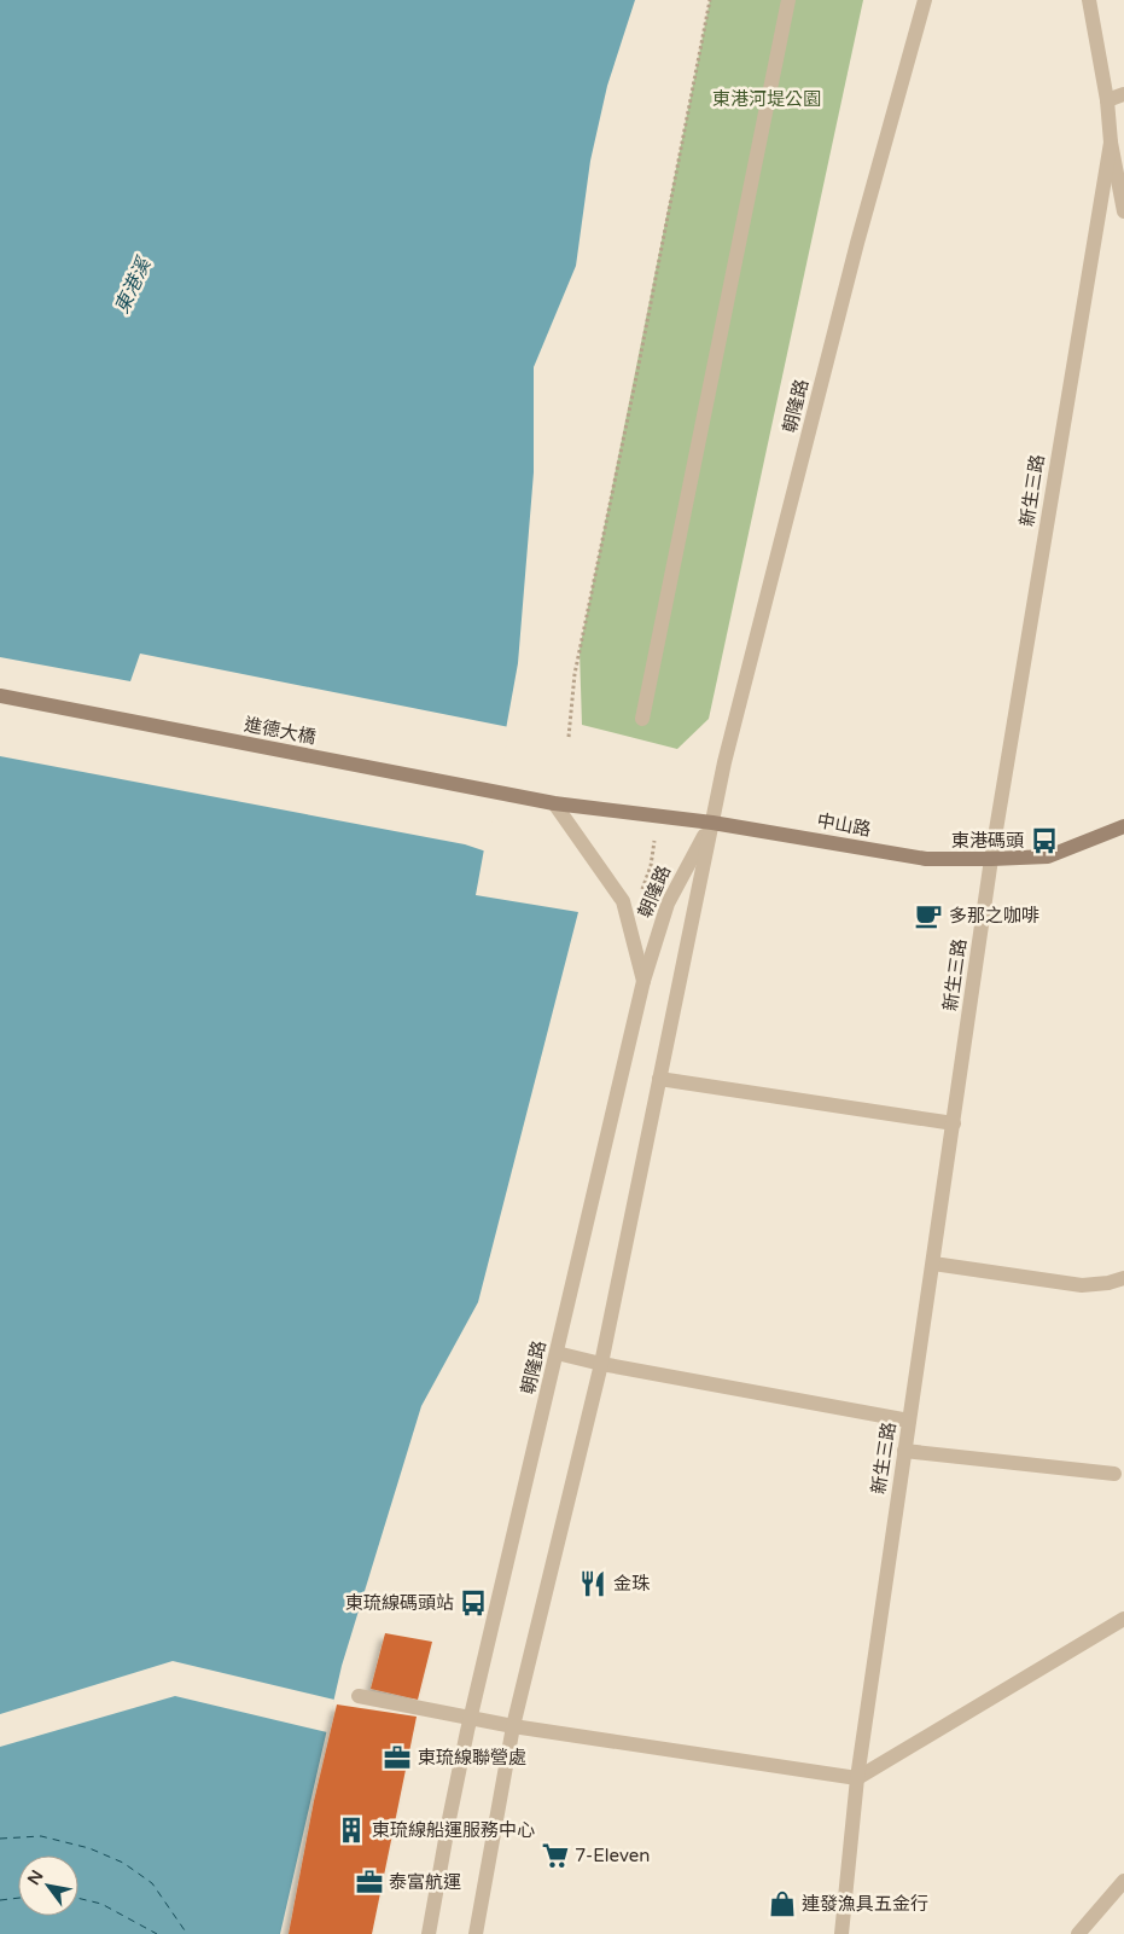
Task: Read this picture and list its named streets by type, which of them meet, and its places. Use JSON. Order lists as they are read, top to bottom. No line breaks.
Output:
{"streets":{"street":["朝隆路","新生三路","進德大橋","中山路"]},"crossings":[["朝隆路","中山路"],["新生三路","中山路"],["進德大橋","中山路"]],"water":["東港溪"],"parks":["東港河堤公園"],"places":{"bus stop":["東港碼頭","東琉線碼頭站"],"cafe":["多那之咖啡"],"restaurant":["金珠"],"office":["東琉線聯營處","泰富航運"],"building":["東琉線船運服務中心"],"supermarket":["7-Eleven"],"shop":["連發漁具五金行"]},"north":"top left"}
